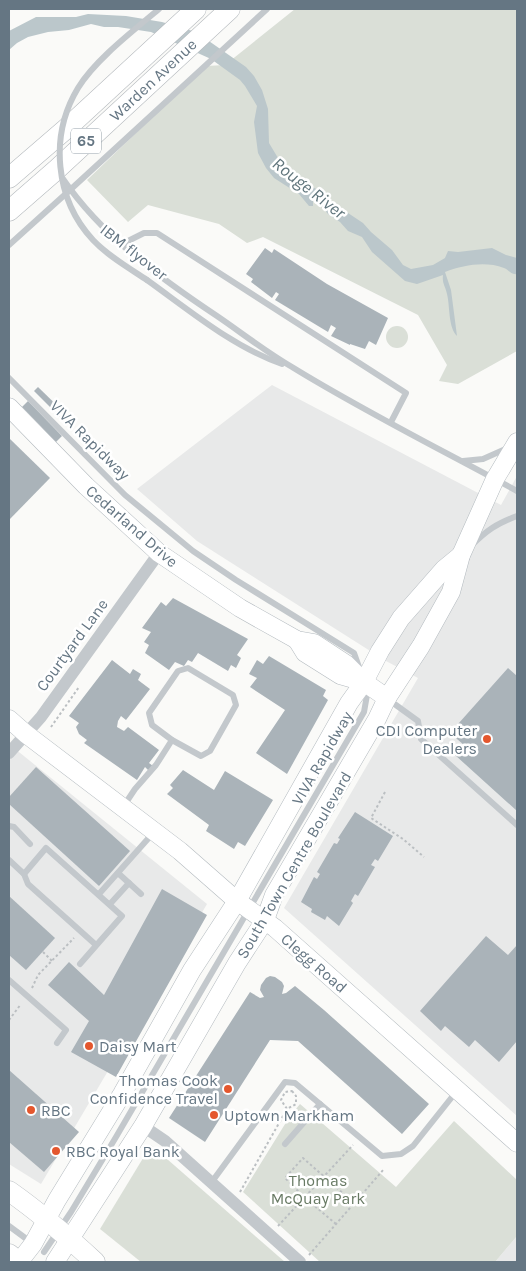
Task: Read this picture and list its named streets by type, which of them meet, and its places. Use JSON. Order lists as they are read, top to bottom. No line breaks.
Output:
{"streets":{"main road":["Warden Avenue","65","Cedarland Drive","South Town Centre Boulevard","Clegg Road"],"street":["Courtyard Lane"],"lane":["IBM flyover","VIVA Rapidway"]},"crossings":[["VIVA Rapidway","Cedarland Drive"],["VIVA Rapidway","South Town Centre Boulevard"],["Cedarland Drive","Courtyard Lane"],["Cedarland Drive","South Town Centre Boulevard"],["Courtyard Lane","Clegg Road"],["South Town Centre Boulevard","Clegg Road"]],"water":["Rouge River"],"parks":["Thomas McQuay Park"],"places":["CDI Computer Dealers","Daisy Mart","Thomas Cook Confidence Travel","RBC","Uptown Markham","RBC Royal Bank"]}
